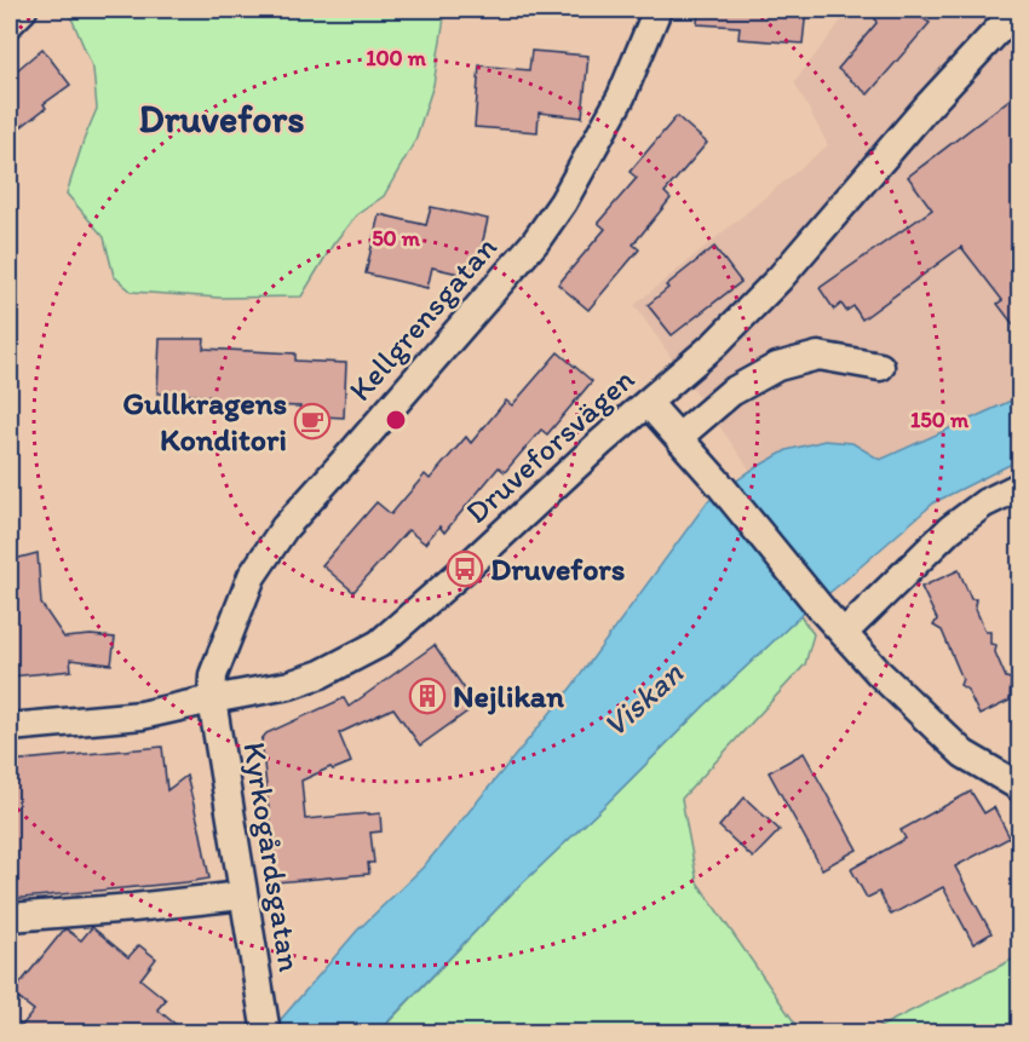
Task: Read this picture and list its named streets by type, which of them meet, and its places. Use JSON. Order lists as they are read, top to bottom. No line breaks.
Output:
{"streets":{"street":["Kellgrensgatan","Druveforsvägen","Kyrkogårdsgatan"]},"crossings":[["Kellgrensgatan","Druveforsvägen"],["Kellgrensgatan","Kyrkogårdsgatan"],["Druveforsvägen","Kyrkogårdsgatan"]],"districts":["Druvefors"],"water":["Viskan"],"places":{"cafe":["Gullkragens Konditori"],"bus stop":["Druvefors"],"building":["Nejlikan"]},"rings":["100 m","50 m","150 m"]}
